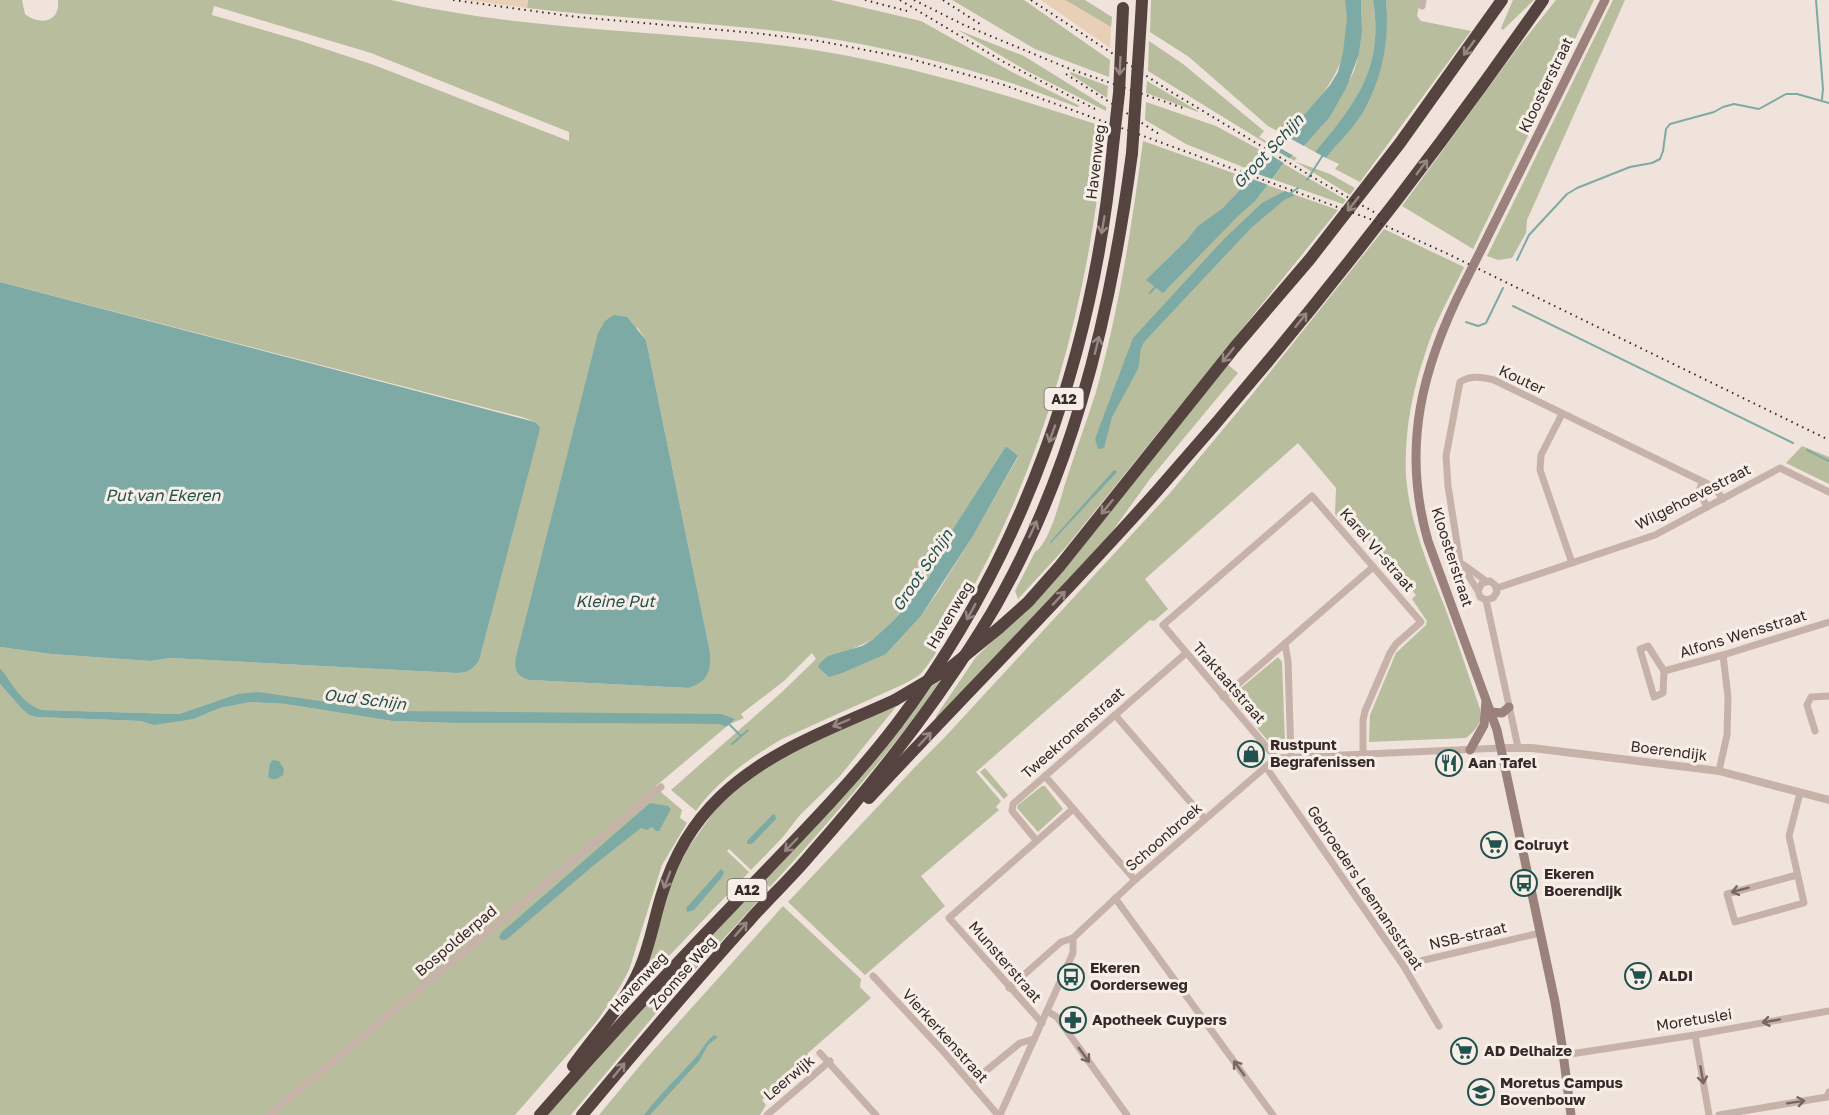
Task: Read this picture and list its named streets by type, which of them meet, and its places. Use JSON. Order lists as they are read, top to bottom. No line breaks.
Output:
{"streets":{"highway":["Havenweg","A12","Zoomse Weg"],"main road":["Kloosterstraat"],"street":["Kouter","Wilgehoevestraat","Karel VI-straat","Alfons Wensstraat","Traktaatstraat","Tweekronenstraat","Boerendijk","Schoonbroek","Gebroeders Leemansstraat","NSB-straat","Bospolderpad","Munsterstraat","Moretuslei","Vierkerkenstraat","Leerwijk"]},"crossings":[["Kloosterstraat","Boerendijk"],["Kloosterstraat","NSB-straat"],["Kloosterstraat","Moretuslei"],["Kouter","Wilgehoevestraat"],["A12","Zoomse Weg"],["Karel VI-straat","Traktaatstraat"],["Traktaatstraat","Tweekronenstraat"],["Traktaatstraat","Schoonbroek"],["Tweekronenstraat","Munsterstraat"],["Schoonbroek","Gebroeders Leemansstraat"],["Schoonbroek","Munsterstraat"],["Gebroeders Leemansstraat","NSB-straat"]],"one_way":["Moretuslei"],"water":["Groot Schijn","Put van Ekeren","Kleine Put","Oud Schijn"],"places":{"shop":["Rustpunt Begrafenissen"],"restaurant":["Aan Tafel"],"supermarket":["Colruyt","ALDI","AD Delhaize"],"bus stop":["Ekeren Boerendijk","Ekeren Oorderseweg"],"pharmacy":["Apotheek Cuypers"],"school or university":["Moretus Campus Bovenbouw"]}}
